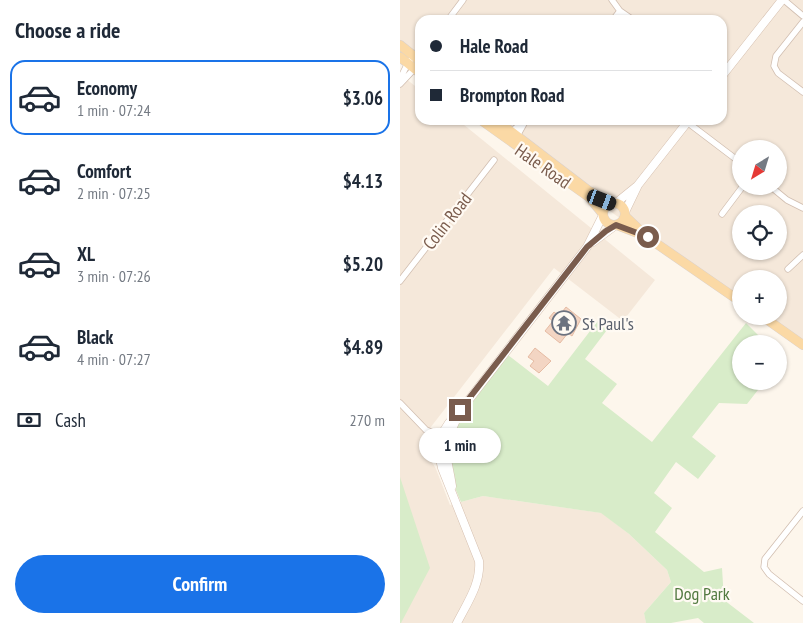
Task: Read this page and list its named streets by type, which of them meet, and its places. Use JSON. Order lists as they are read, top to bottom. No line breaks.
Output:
{"streets":{"main road":["Hale Road"],"street":["Colin Road"]},"parks":["Dog Park"],"places":{"temple":["St Paul's"]},"north":"bottom left","page":{"heading":"Choose a ride","banner":["Hale Road","Brompton Road"],"list":[{"name":"Economy","note":"1 min · 07:24","value":"$3.06"},{"name":"Comfort","note":"2 min · 07:25","value":"$4.13"},{"name":"XL","note":"3 min · 07:26","value":"$5.20"},{"name":"Black","note":"4 min · 07:27","value":"$4.89"}],"map_buttons":["+","−"],"pay":["Cash","270 m"],"bubble":"1 min","buttons":"Confirm"}}
